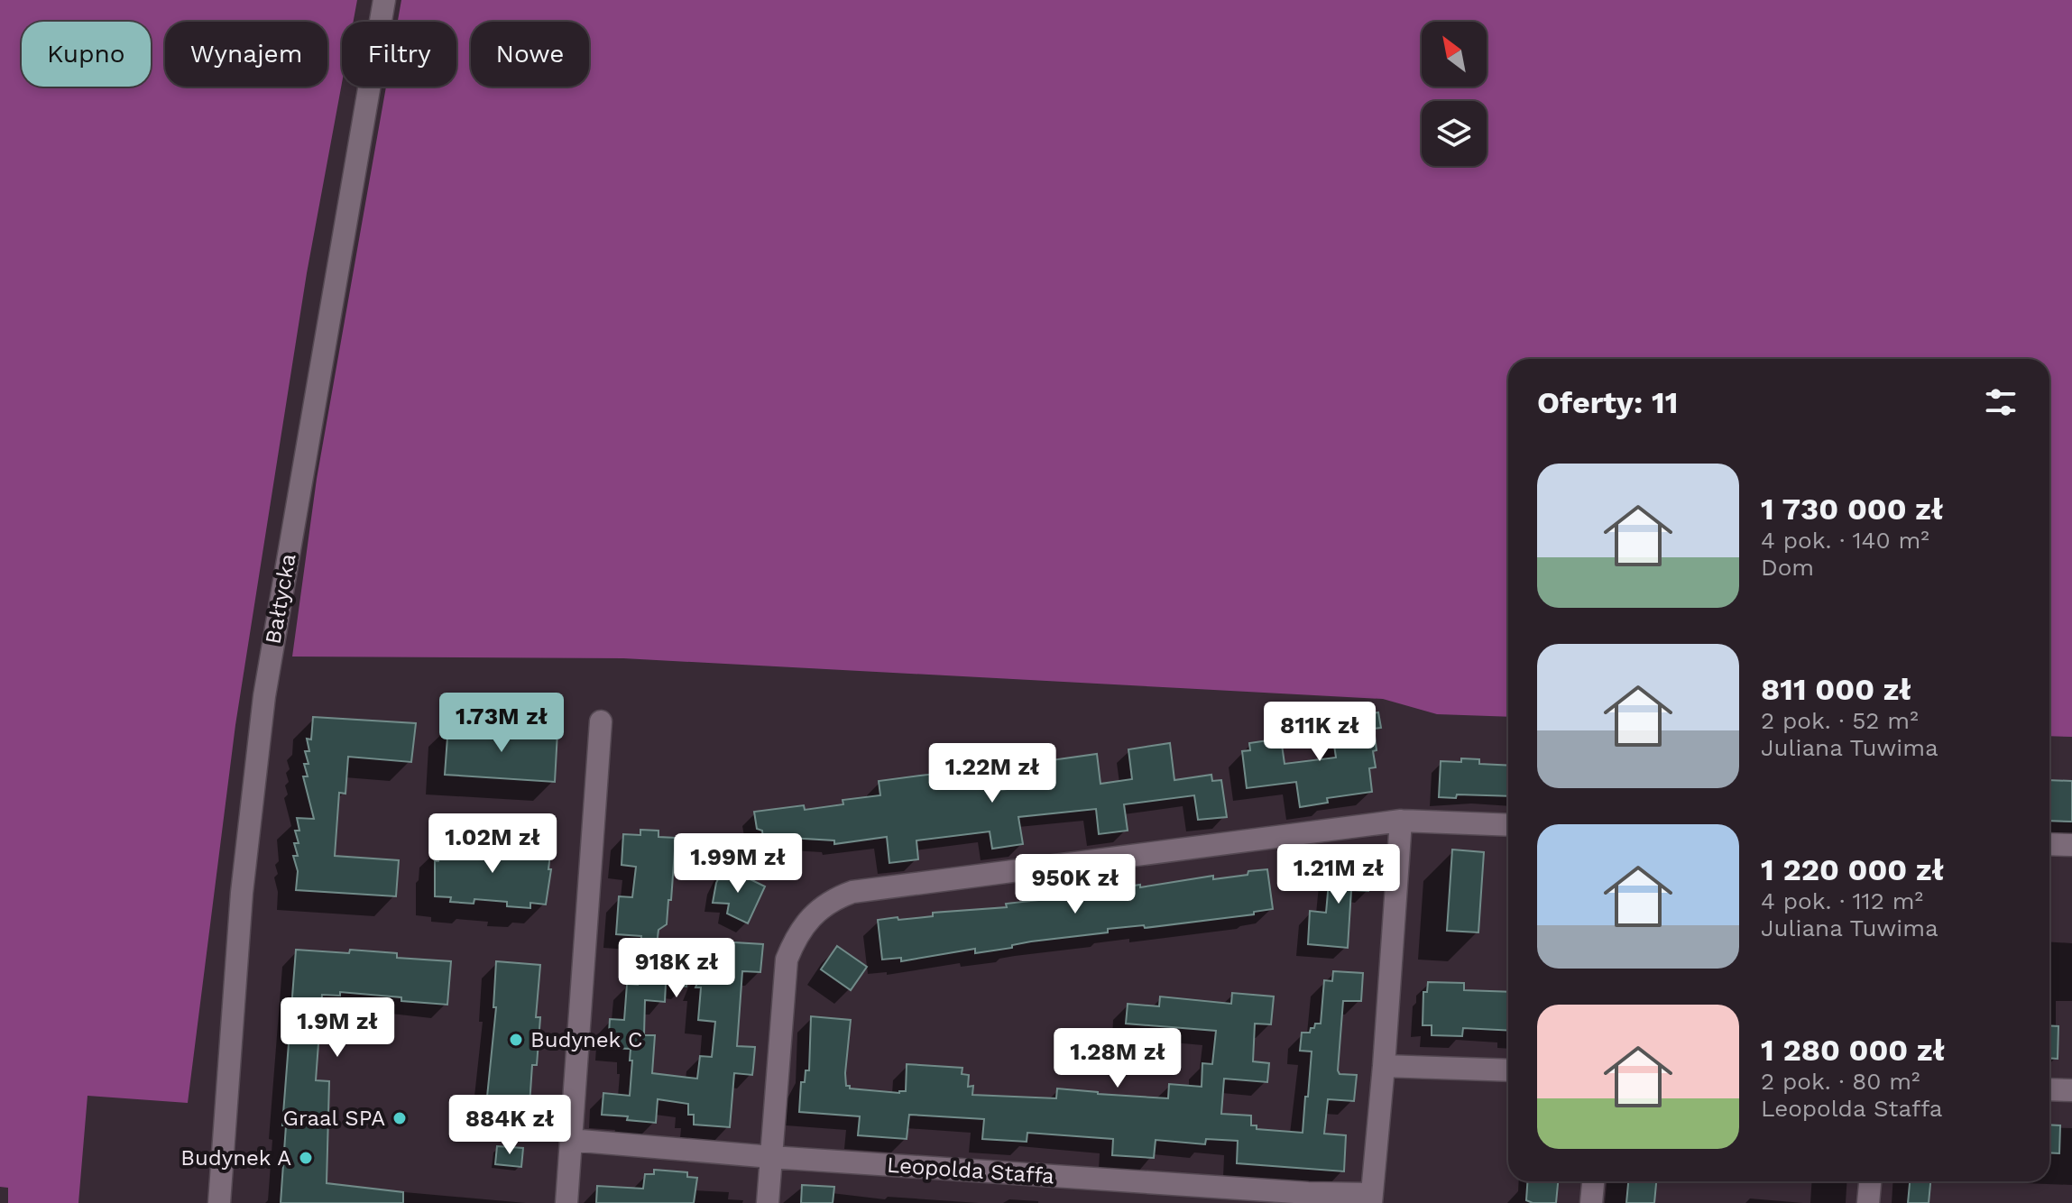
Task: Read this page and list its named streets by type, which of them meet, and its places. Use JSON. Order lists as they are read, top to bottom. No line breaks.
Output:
{"streets":{"street":["Bałtycka","Leopolda Staffa"]},"places":["Budynek C","Graal SPA","Budynek A"],"north":"top left","page":{"chip":["Kupno","Wynajem","Filtry","Nowe"],"heading":"Oferty: 11","list":[{"name":"1 730 000 zł","note":"4 pok. · 140 m² · Dom"},{"name":"811 000 zł","note":"2 pok. · 52 m² · Juliana Tuwima"},{"name":"1 220 000 zł","note":"4 pok. · 112 m² · Juliana Tuwima"},{"name":"1 280 000 zł","note":"2 pok. · 80 m² · Leopolda Staffa"}],"price":["1.73M zł","811K zł","1.22M zł","1.02M zł","1.99M zł","1.21M zł","950K zł","918K zł","1.9M zł","1.28M zł","884K zł"]}}
